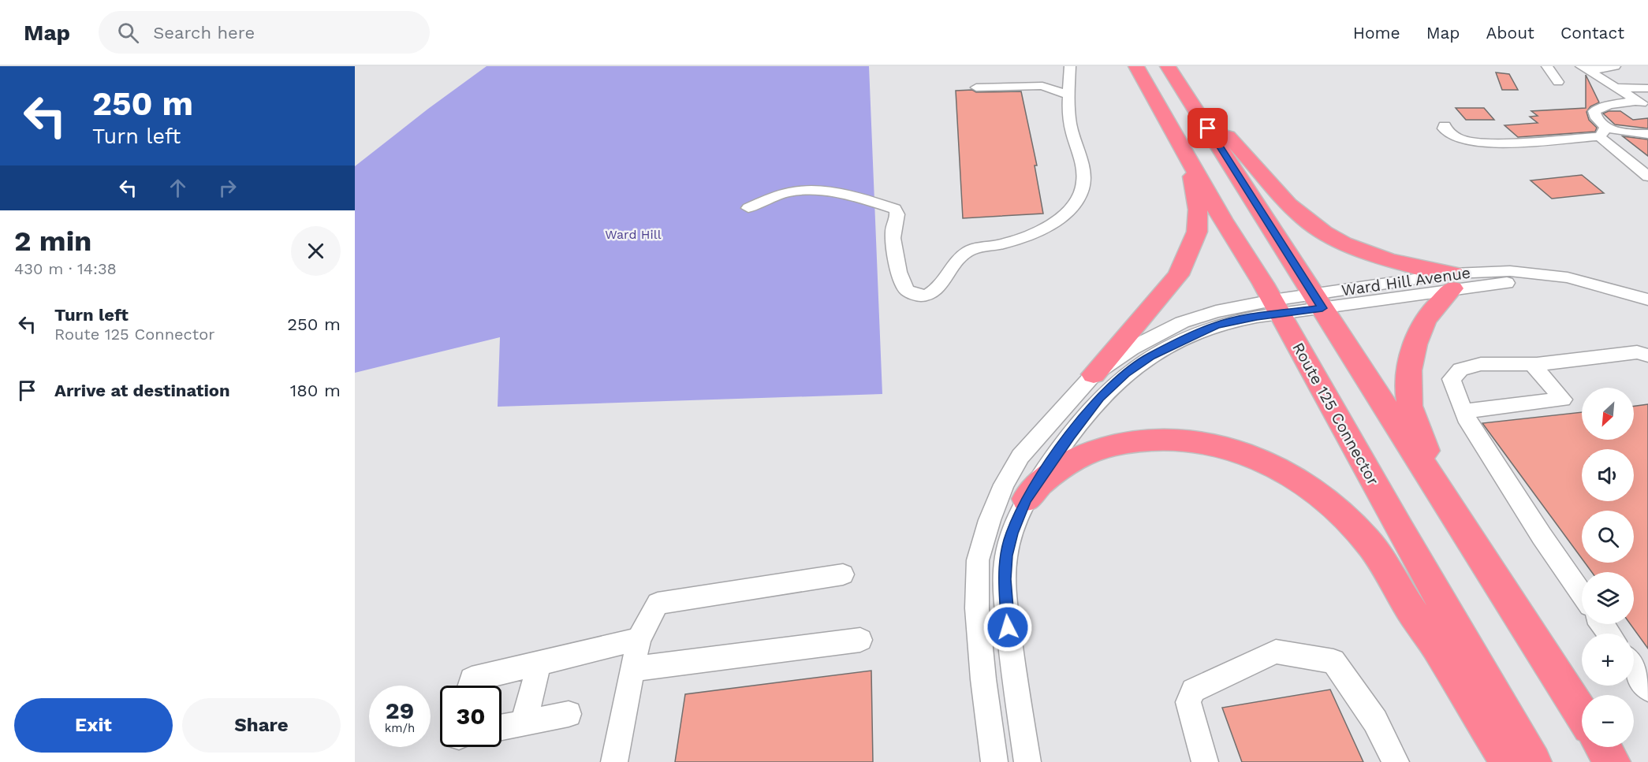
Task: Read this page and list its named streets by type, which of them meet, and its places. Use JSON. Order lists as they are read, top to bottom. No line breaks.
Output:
{"streets":{"highway":["Route 125 Connector"],"street":["Ward Hill Avenue"]},"crossings":[["Ward Hill Avenue","Route 125 Connector"]],"parks":["Ward Hill"],"north":"bottom left","page":{"header":"Map","search":"Search here","nav":["Home","Map","About","Contact"],"turn":["250 m","Turn left"],"heading":["2 min","430 m · 14:38"],"list":[{"name":"Turn left","note":"Route 125 Connector","value":"250 m"},{"name":"Arrive at destination","value":"180 m"}],"map_buttons":["+","−"],"speed":"29 km/h","limit":"30","buttons":["Exit","Share"]}}
